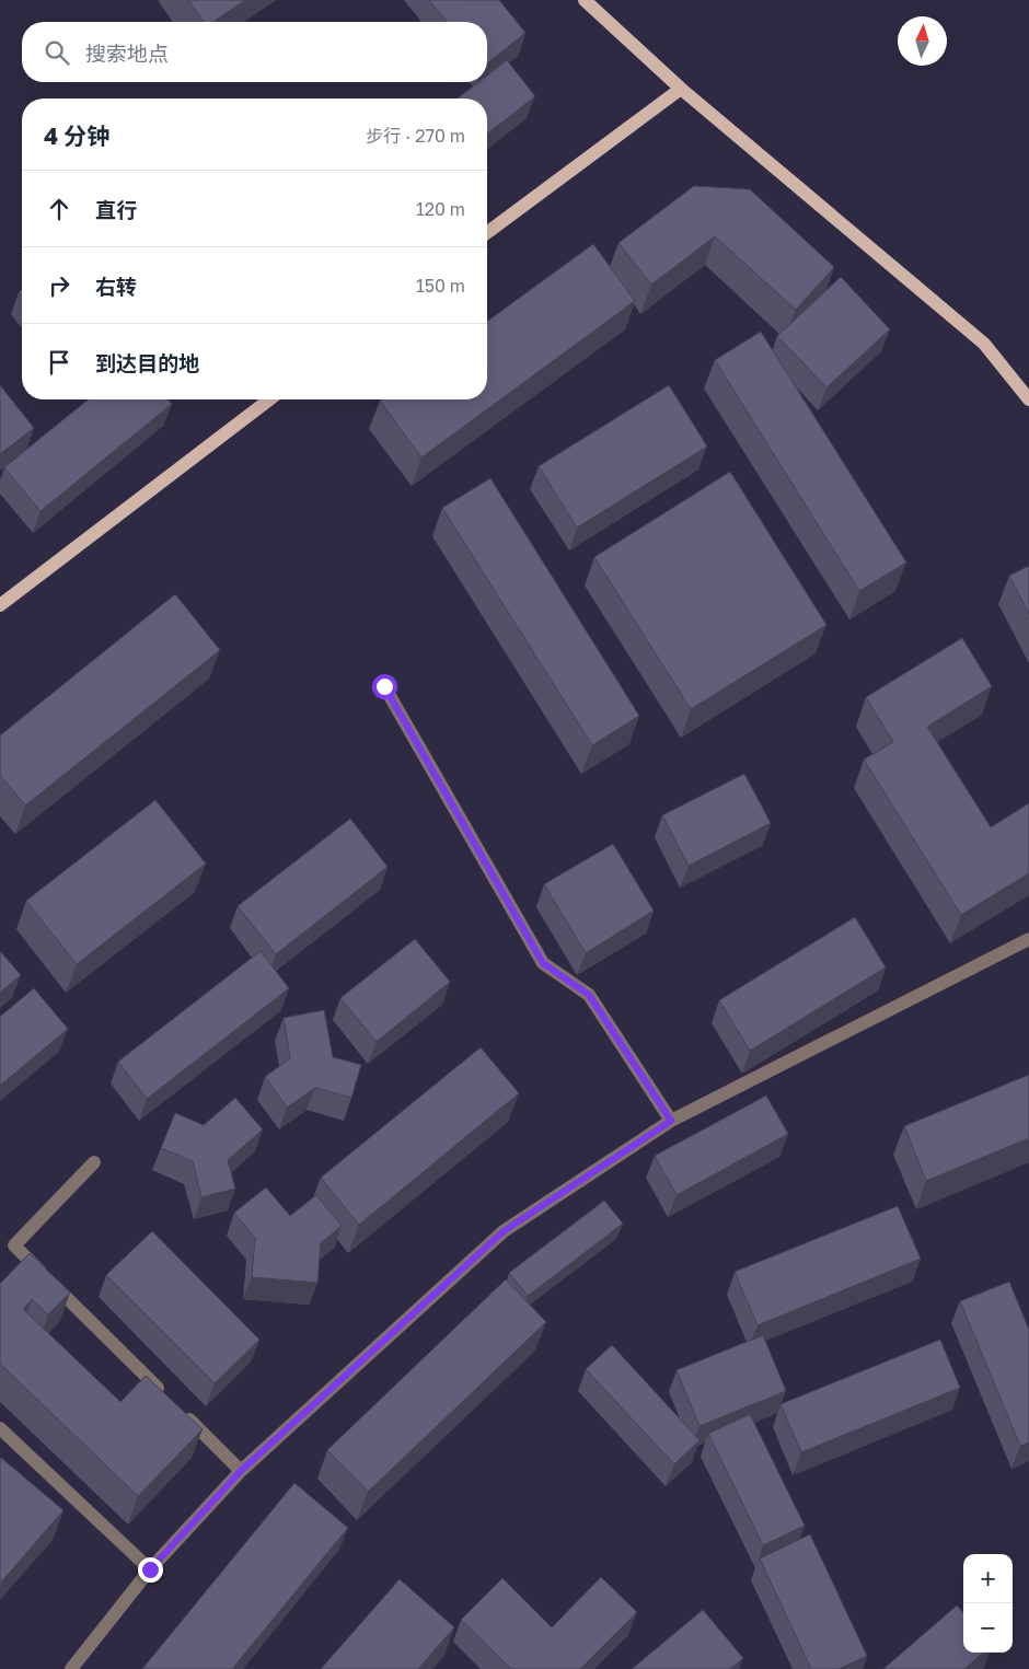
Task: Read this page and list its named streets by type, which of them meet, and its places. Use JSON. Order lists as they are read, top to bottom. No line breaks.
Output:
{"north":"top","page":{"search":"搜索地点","heading":["4 分钟","步行 · 270 m"],"list":[["直行","120 m"],["右转","150 m"],"到达目的地"],"map_buttons":["+","−"]}}
